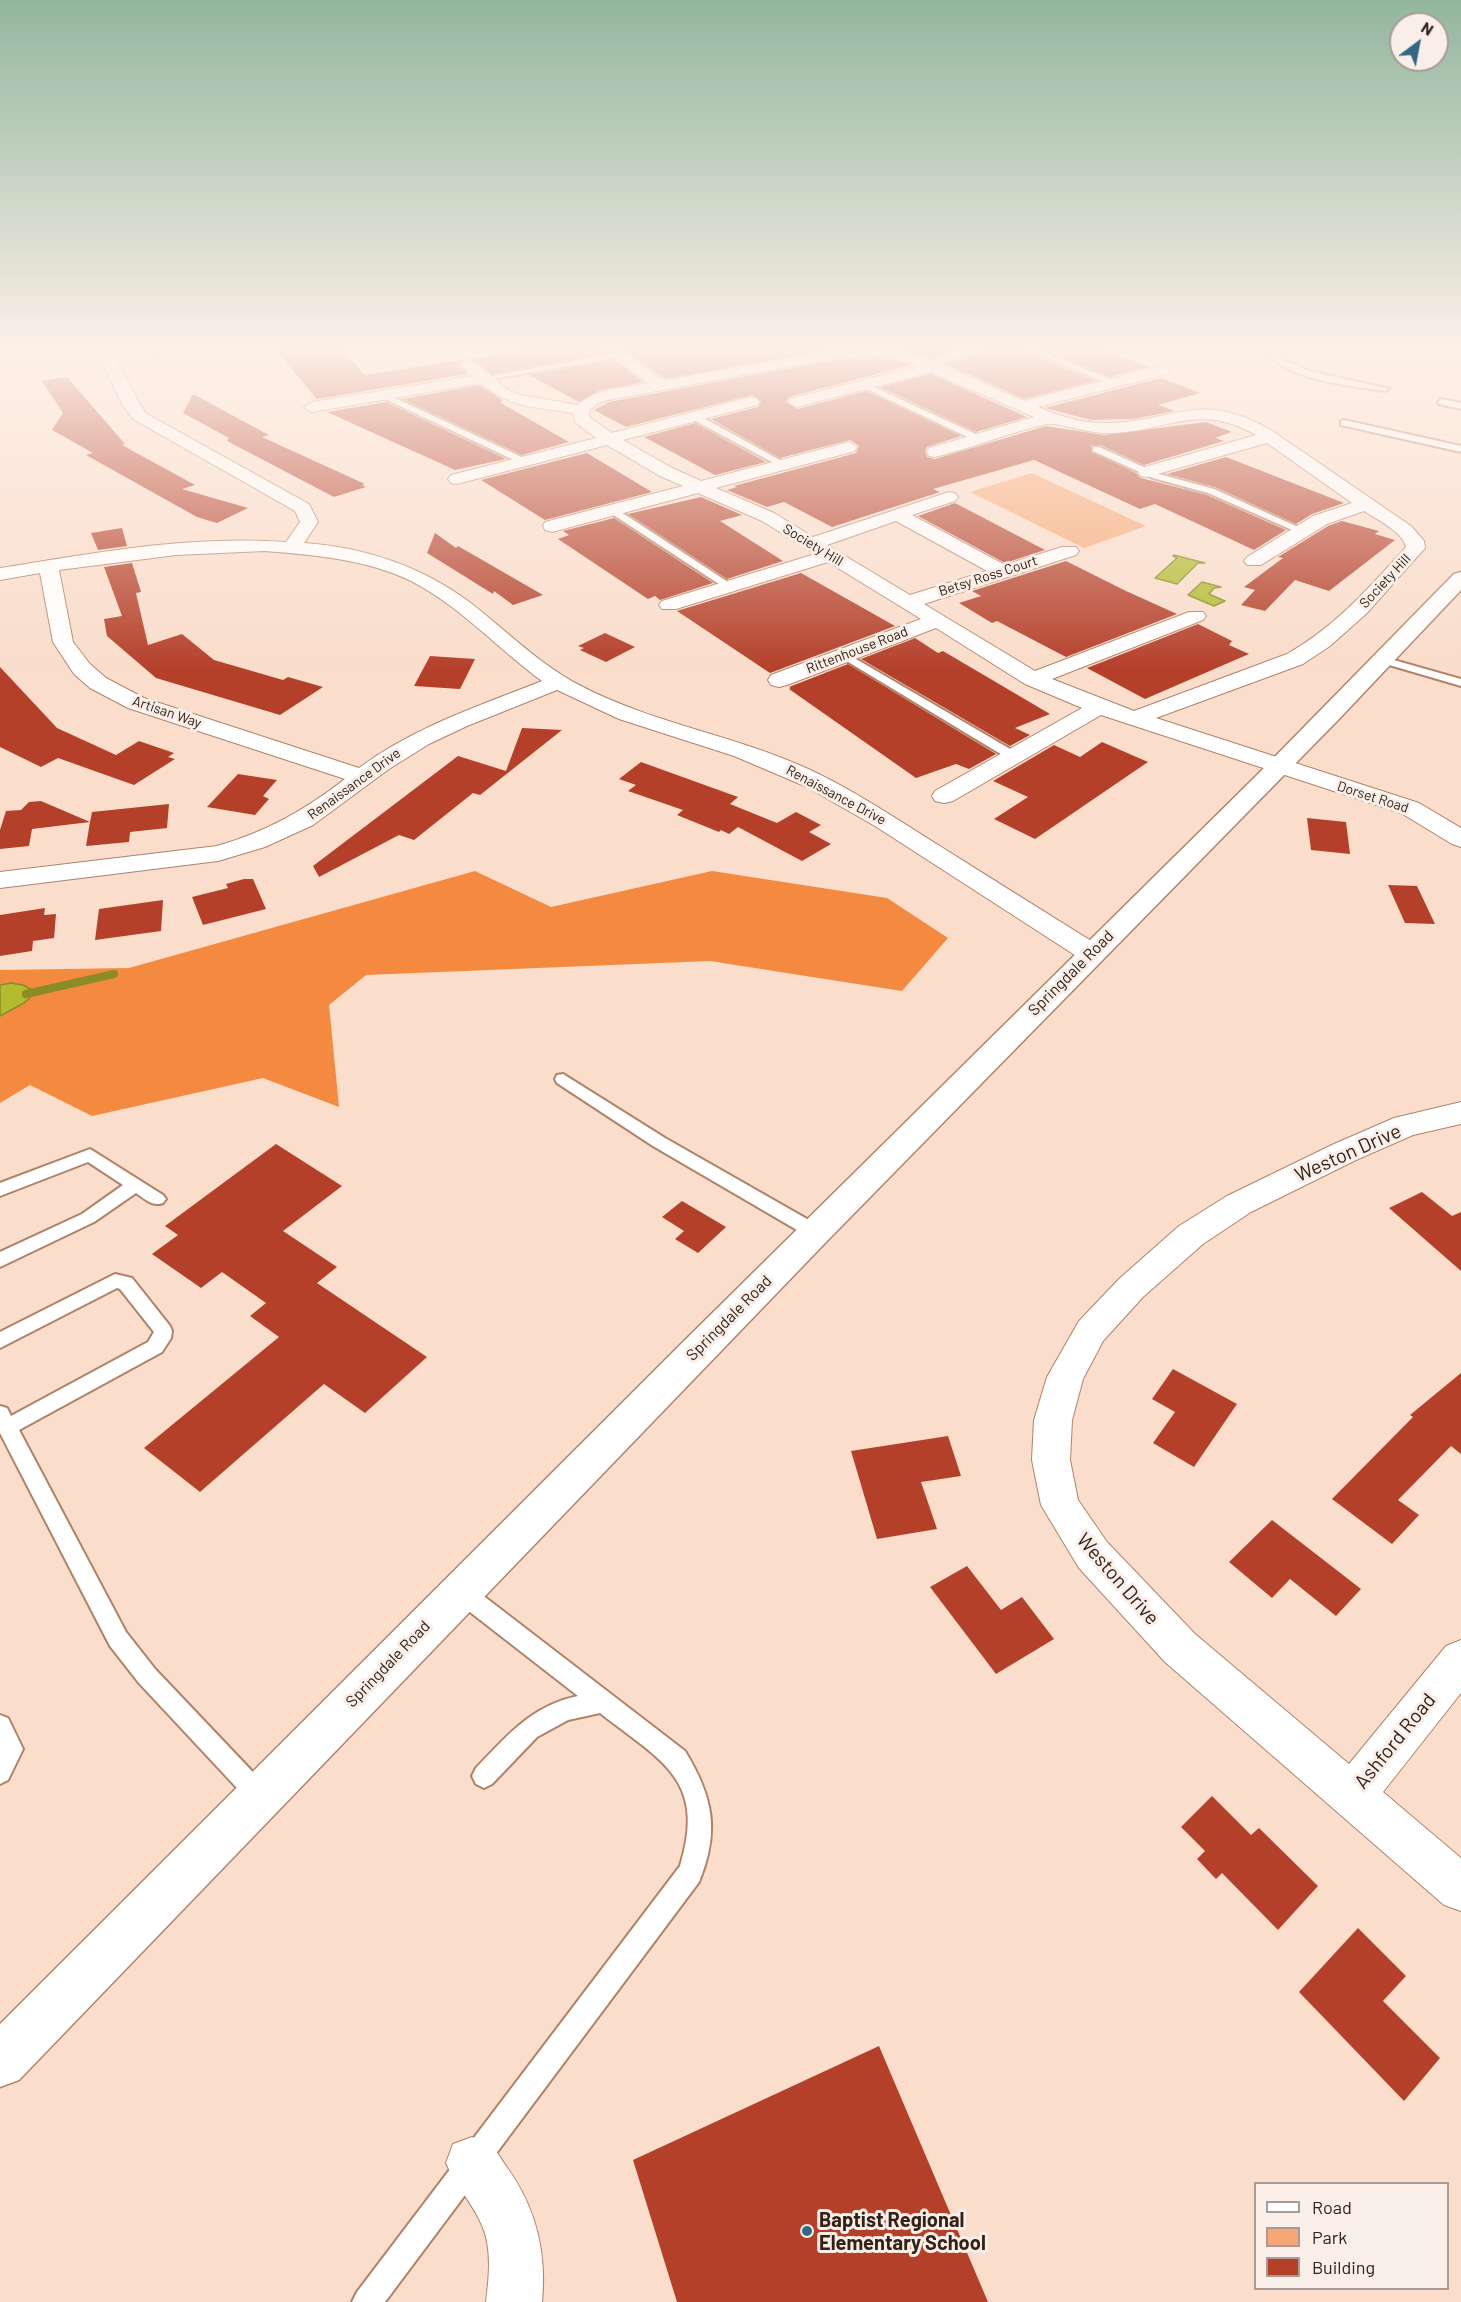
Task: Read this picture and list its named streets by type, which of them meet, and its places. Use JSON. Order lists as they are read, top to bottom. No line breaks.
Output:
{"streets":{"main road":["Springdale Road"],"street":["Society Hill","Betsy Ross Court","Rittenhouse Road","Artisan Way","Renaissance Drive","Dorset Road","Weston Drive","Ashford Road"]},"crossings":[["Society Hill","Betsy Ross Court"],["Society Hill","Rittenhouse Road"],["Society Hill","Dorset Road"],["Society Hill","Springdale Road"],["Artisan Way","Renaissance Drive"],["Renaissance Drive","Springdale Road"],["Dorset Road","Springdale Road"],["Weston Drive","Ashford Road"]],"places":["Baptist Regional Elementary School"],"legend":["Road","Park","Building"],"north":"top right"}
